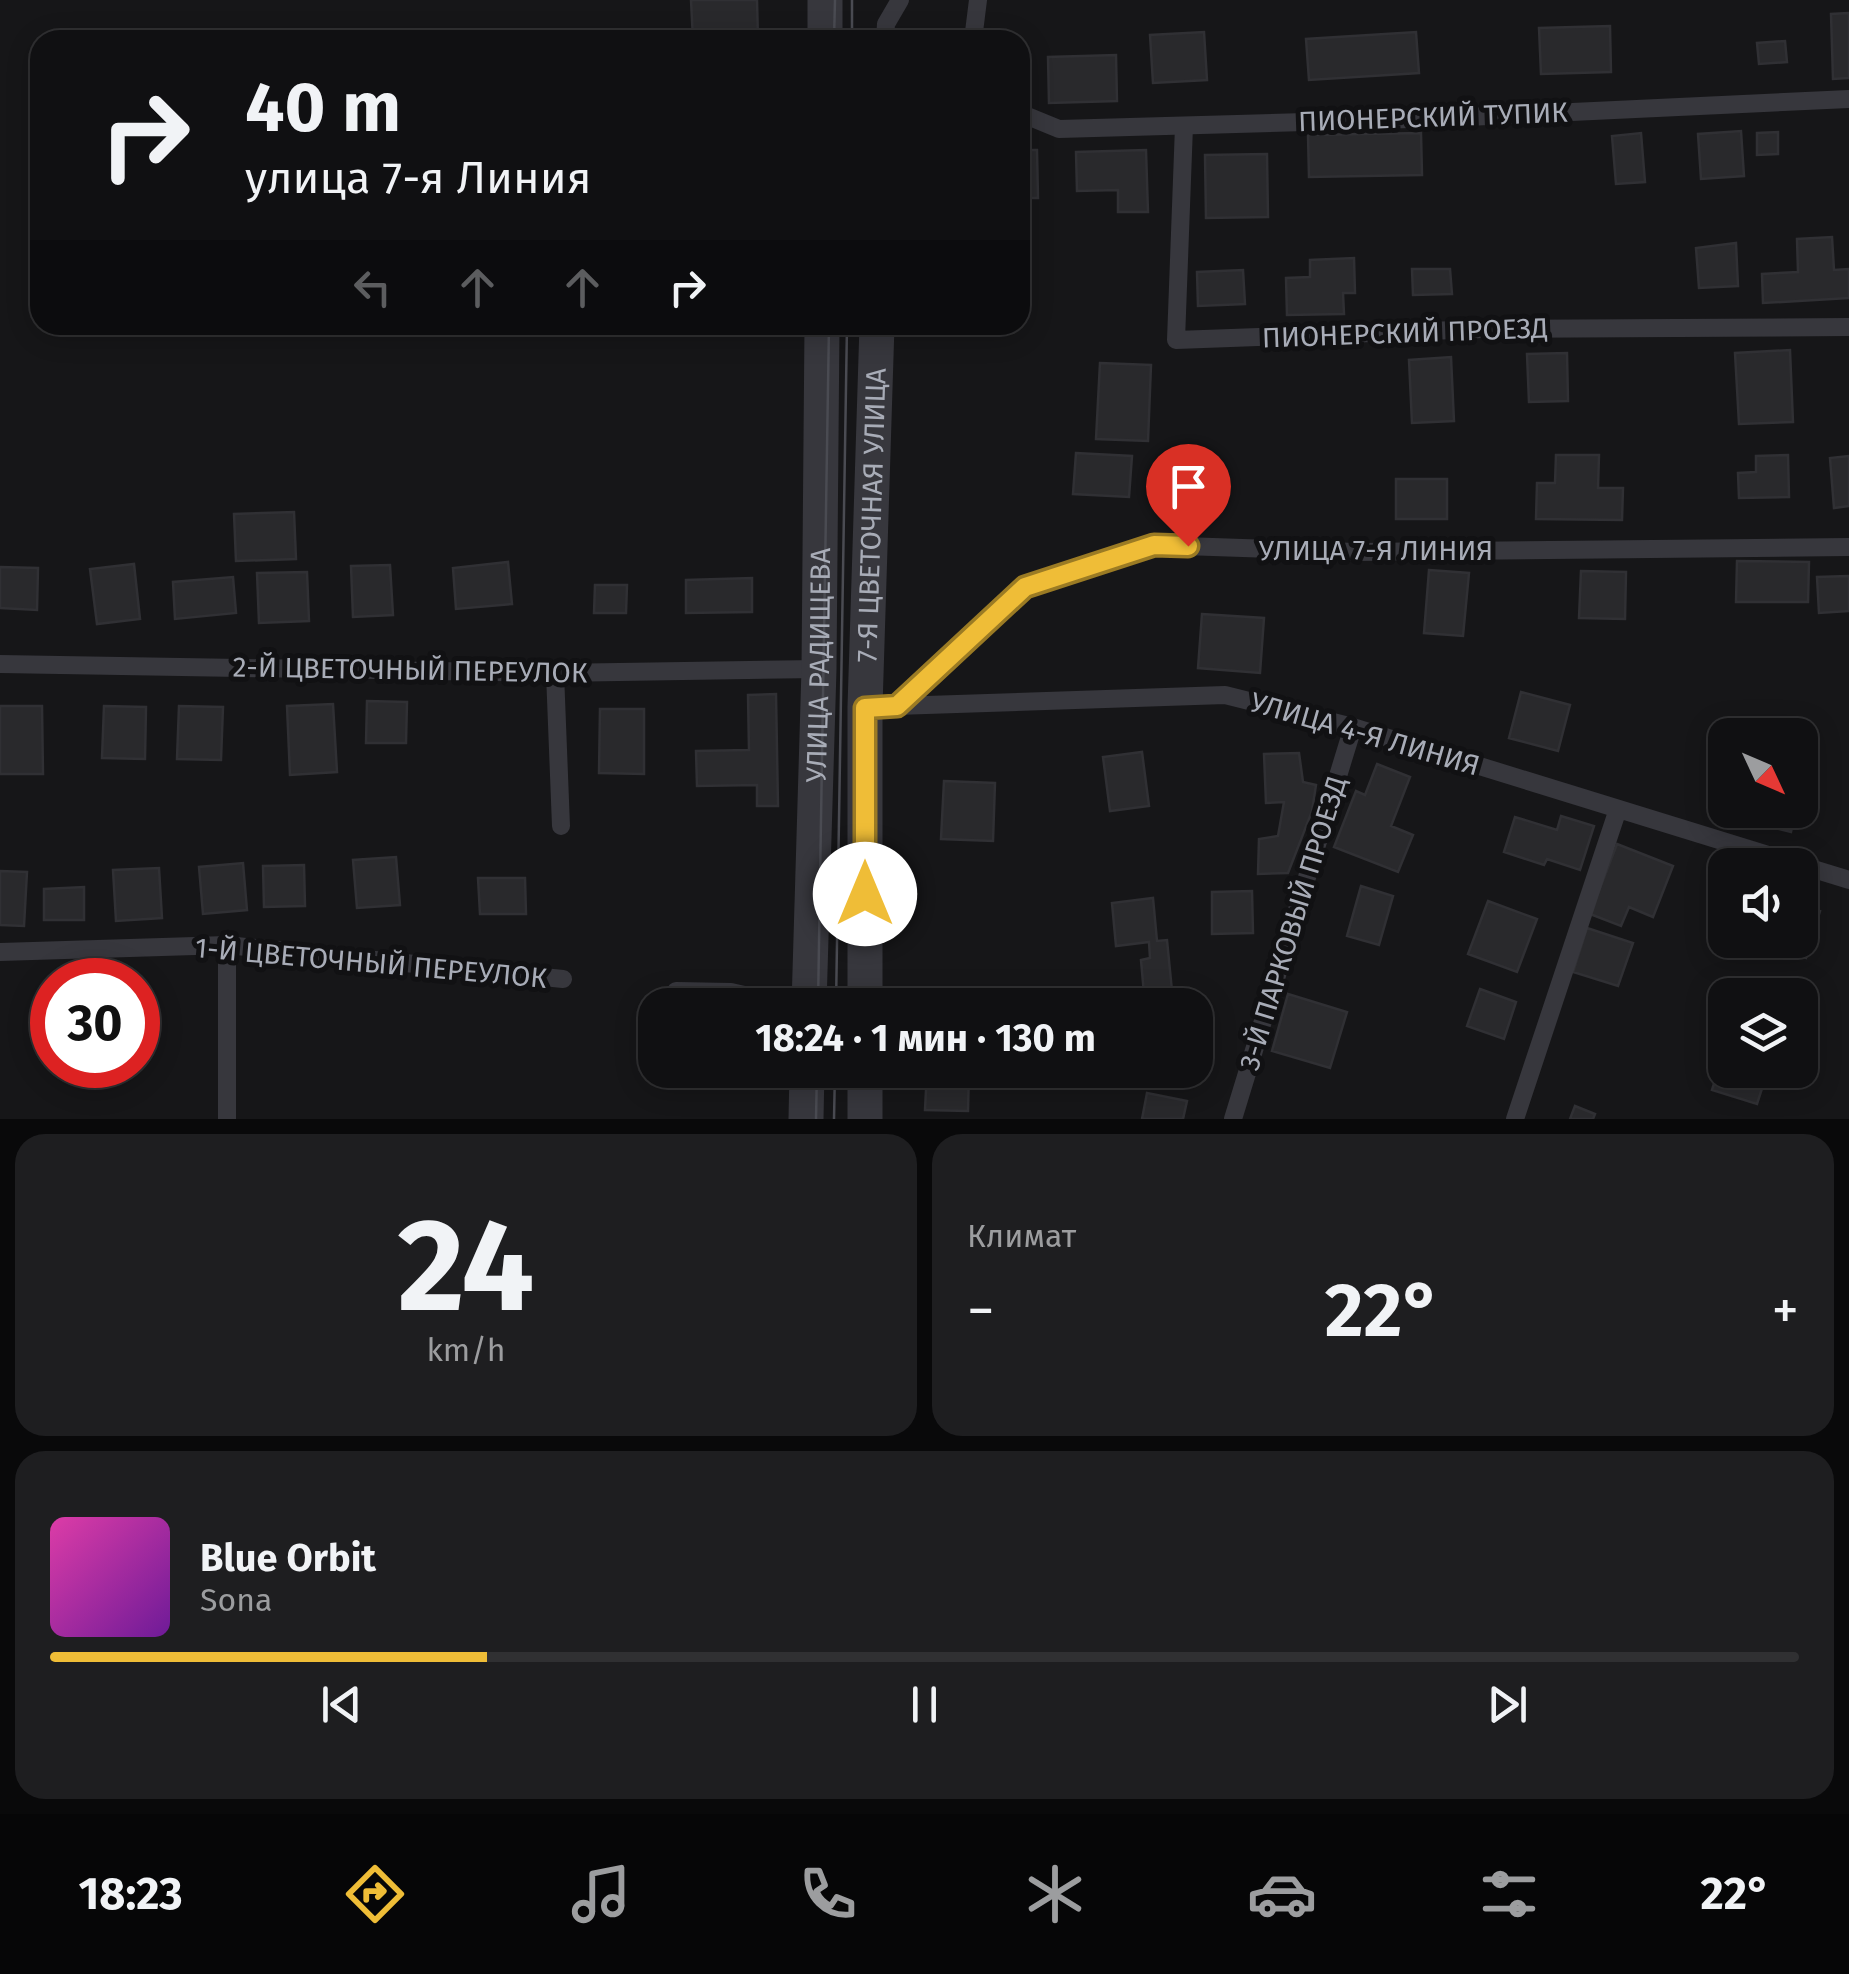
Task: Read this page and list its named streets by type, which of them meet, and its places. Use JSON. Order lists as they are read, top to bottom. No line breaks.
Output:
{"streets":{"street":["7-Я ЦВЕТОЧНАЯ УЛИЦА","УЛИЦА РАДИЩЕВА"],"lane":["ПИОНЕРСКИЙ ТУПИК","ПИОНЕРСКИЙ ПРОЕЗД","УЛИЦА 7-Я ЛИНИЯ","2-Й ЦВЕТОЧНЫЙ ПЕРЕУЛОК","УЛИЦА 4-Я ЛИНИЯ","3-Й ПАРКОВЫЙ ПРОЕЗД","1-Й ЦВЕТОЧНЫЙ ПЕРЕУЛОК"]},"crossings":[["ПИОНЕРСКИЙ ТУПИК","ПИОНЕРСКИЙ ПРОЕЗД"],["7-Я ЦВЕТОЧНАЯ УЛИЦА","УЛИЦА 7-Я ЛИНИЯ"],["7-Я ЦВЕТОЧНАЯ УЛИЦА","УЛИЦА 4-Я ЛИНИЯ"],["УЛИЦА 7-Я ЛИНИЯ","УЛИЦА 4-Я ЛИНИЯ"],["УЛИЦА РАДИЩЕВА","2-Й ЦВЕТОЧНЫЙ ПЕРЕУЛОК"],["УЛИЦА 4-Я ЛИНИЯ","3-Й ПАРКОВЫЙ ПРОЕЗД"]],"north":"bottom right","page":{"turn":["40 m","улица 7-я Линия"],"limit":"30","trip":"18:24 · 1 мин · 130 m","tile":[["24","km/h"],"Климат"],"heat":["−","22°","+"],"song":["Blue Orbit","Sona"],"tabs":["18:23","22°"]}}
